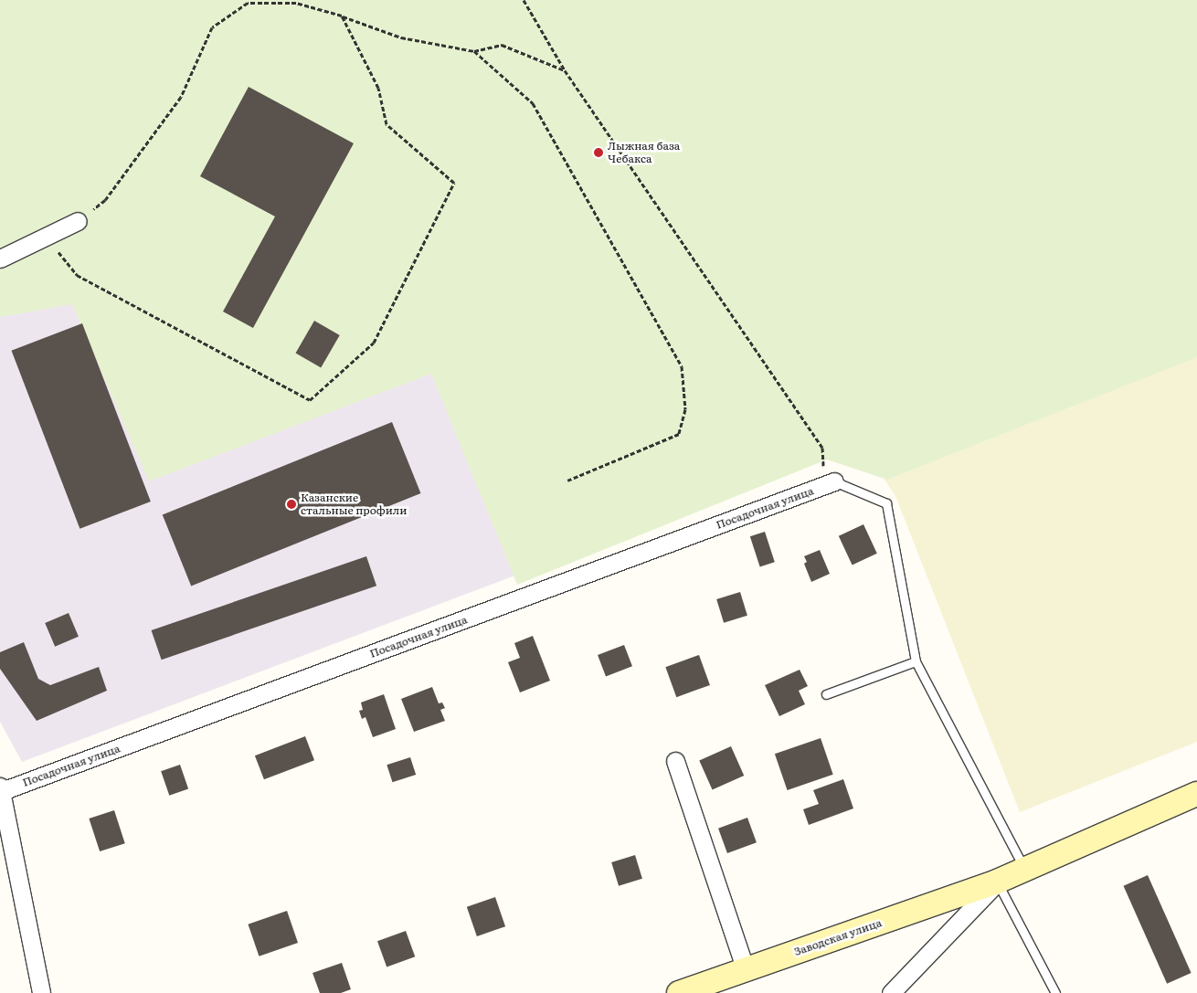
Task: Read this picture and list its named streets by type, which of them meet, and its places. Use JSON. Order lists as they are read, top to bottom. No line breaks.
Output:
{"streets":{"street":["Посадочная улица","Заводская улица"]},"places":["Лыжная база Чебакса","Казанские стальные профили"]}
